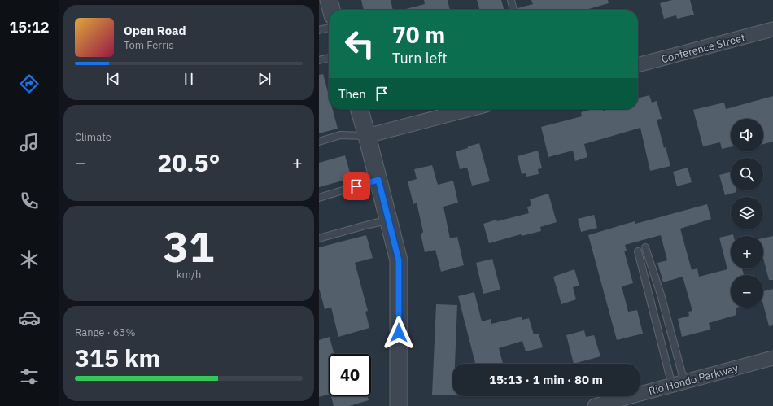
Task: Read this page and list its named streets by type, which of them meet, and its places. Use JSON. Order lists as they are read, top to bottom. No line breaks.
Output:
{"streets":{"street":["Conference Street","Rio Hondo Parkway"]},"page":{"tabs":"15:12","turn":["70 m","Turn left"],"song":["Open Road","Tom Ferris"],"then":"Then","tile":["Climate",["31","km/h"],["Range · 63%","315 km"]],"map_buttons":["+","−"],"heat":["−","20.5°","+"],"limit":"40","trip":"15:13 · 1 min · 80 m"}}
